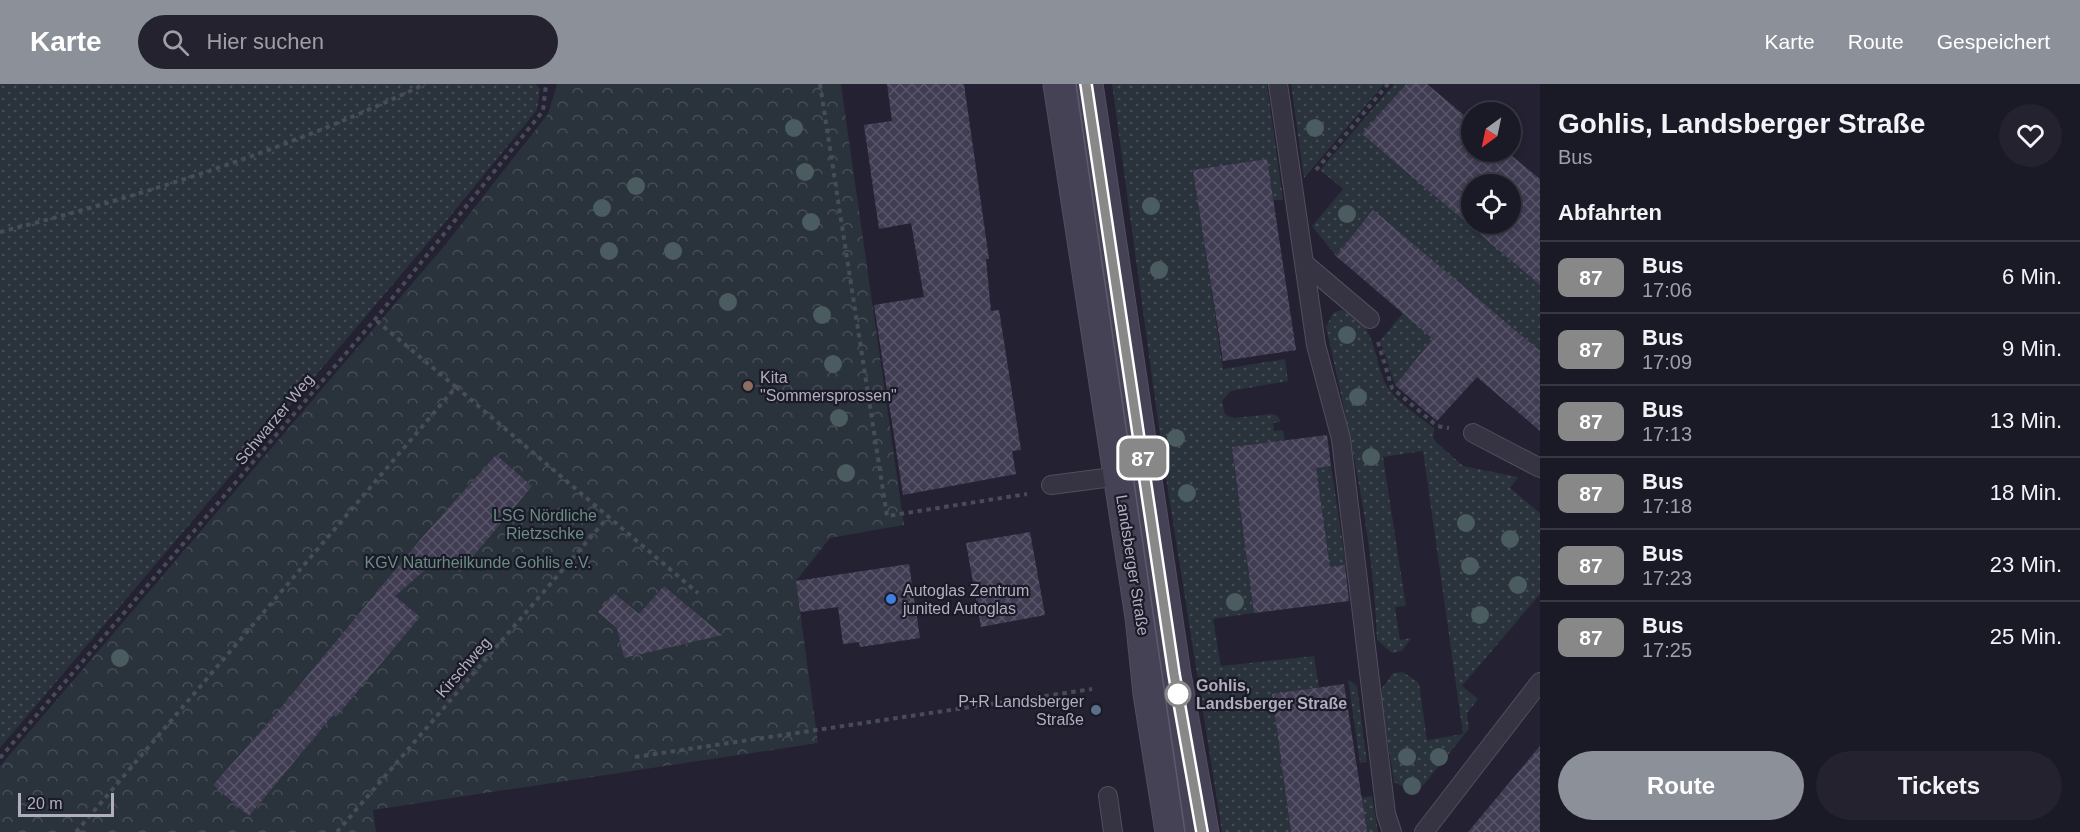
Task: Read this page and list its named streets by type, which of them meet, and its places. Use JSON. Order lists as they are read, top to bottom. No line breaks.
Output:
{"streets":{"street":["Landsberger Straße"],"path":["Schwarzer Weg","Kirschweg"]},"parks":["LSG Nördliche Rietzschke","KGV Naturheilkunde Gohlis e.V."],"places":["Kita \"Sommersprossen\"","Autoglas Zentrum junited Autoglas","Gohlis, Landsberger Straße","P+R Landsberger Straße"],"lines":["bus line 87"],"scale_bar":"20 m","north":"bottom left","page":{"header":"Karte","search":"Hier suchen","nav":["Karte","Route","Gespeichert"],"on_map":"87","heading":[["Gohlis, Landsberger Straße","Bus"],"Abfahrten"],"list":[{"mark":"87","name":"Bus","note":"17:06","value":"6 Min."},{"mark":"87","name":"Bus","note":"17:09","value":"9 Min."},{"mark":"87","name":"Bus","note":"17:13","value":"13 Min."},{"mark":"87","name":"Bus","note":"17:18","value":"18 Min."},{"mark":"87","name":"Bus","note":"17:23","value":"23 Min."},{"mark":"87","name":"Bus","note":"17:25","value":"25 Min."}],"buttons":["Route","Tickets"],"scale":"20 m"}}
